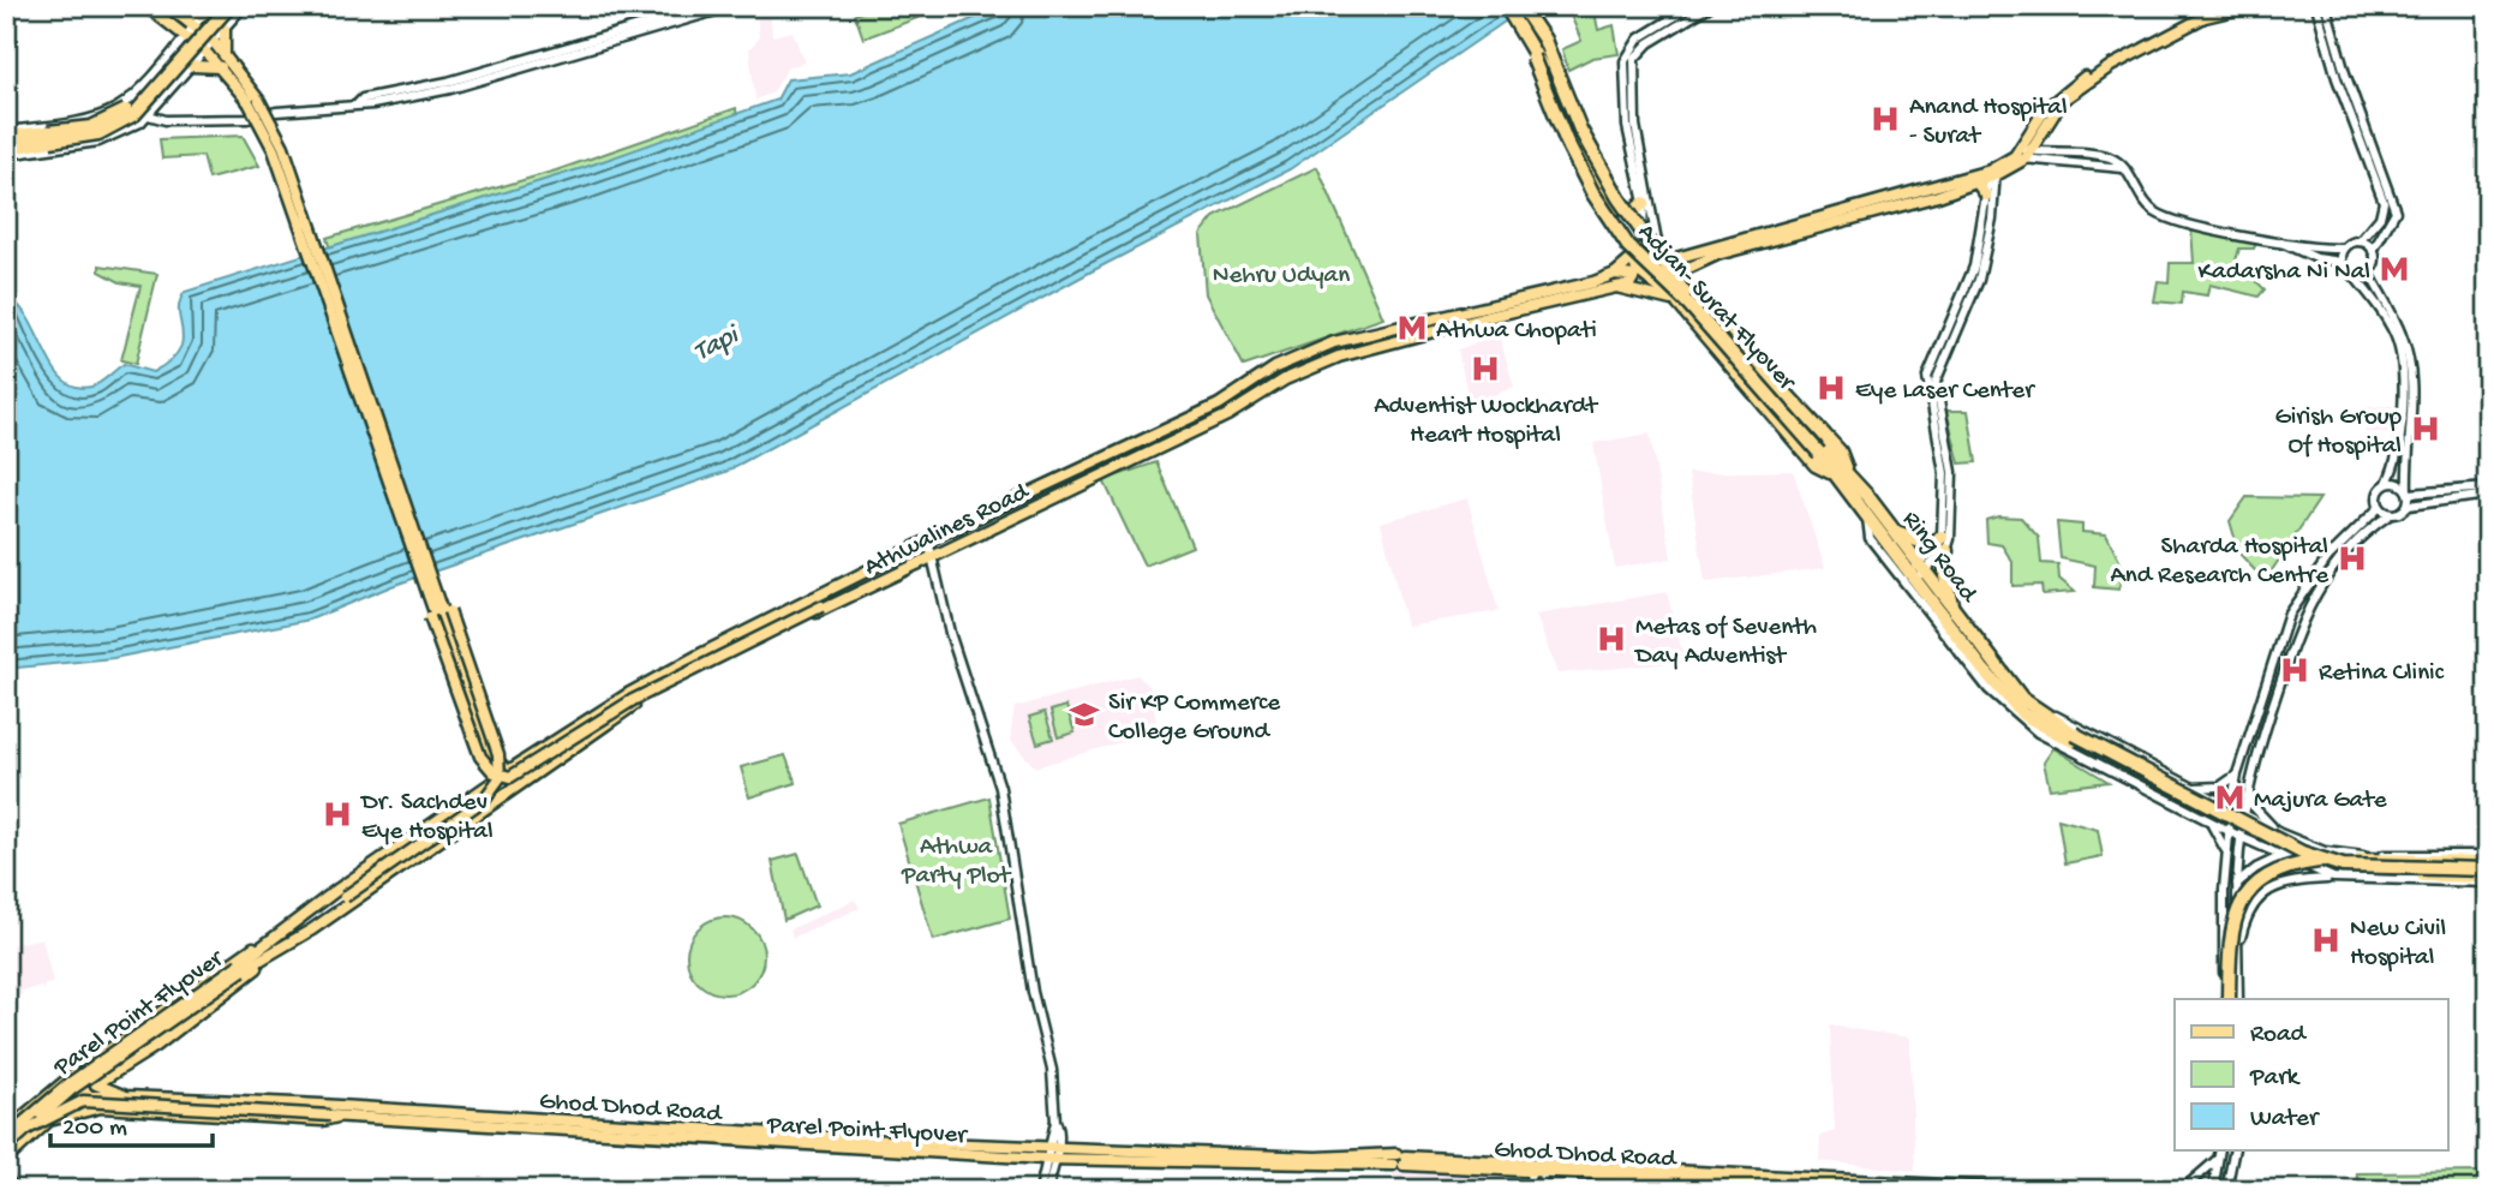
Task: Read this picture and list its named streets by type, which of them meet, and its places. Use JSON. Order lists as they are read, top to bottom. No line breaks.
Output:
{"streets":{"highway":["Adjan- Surat Flyover","Ring Road"],"main road":["Athwalines Road","Parel Point Flyover","Ghod Dhod Road"]},"crossings":[["Adjan- Surat Flyover","Ring Road"],["Athwalines Road","Parel Point Flyover"],["Parel Point Flyover","Ghod Dhod Road"]],"water":["Tapi"],"parks":["Nehru Udyan","Athwa Party Plot"],"places":{"hospital":["Anand Hospital - Surat","Adventist Wockhardt Heart Hospital","Eye Laser Center","Girish Group Of Hospital","Sharda Hospital And Research Centre","Metas of Seventh Day Adventist","Retina Clinic","Dr. Sachdev Eye Hospital","New Civil Hospital"],"metro station":["Kadarsha Ni Nal","Athwa Chopati","Majura Gate"],"school or university":["Sir KP Commerce College Ground"]},"legend":["Road","Park","Water"],"scale_bar":"200 m"}
